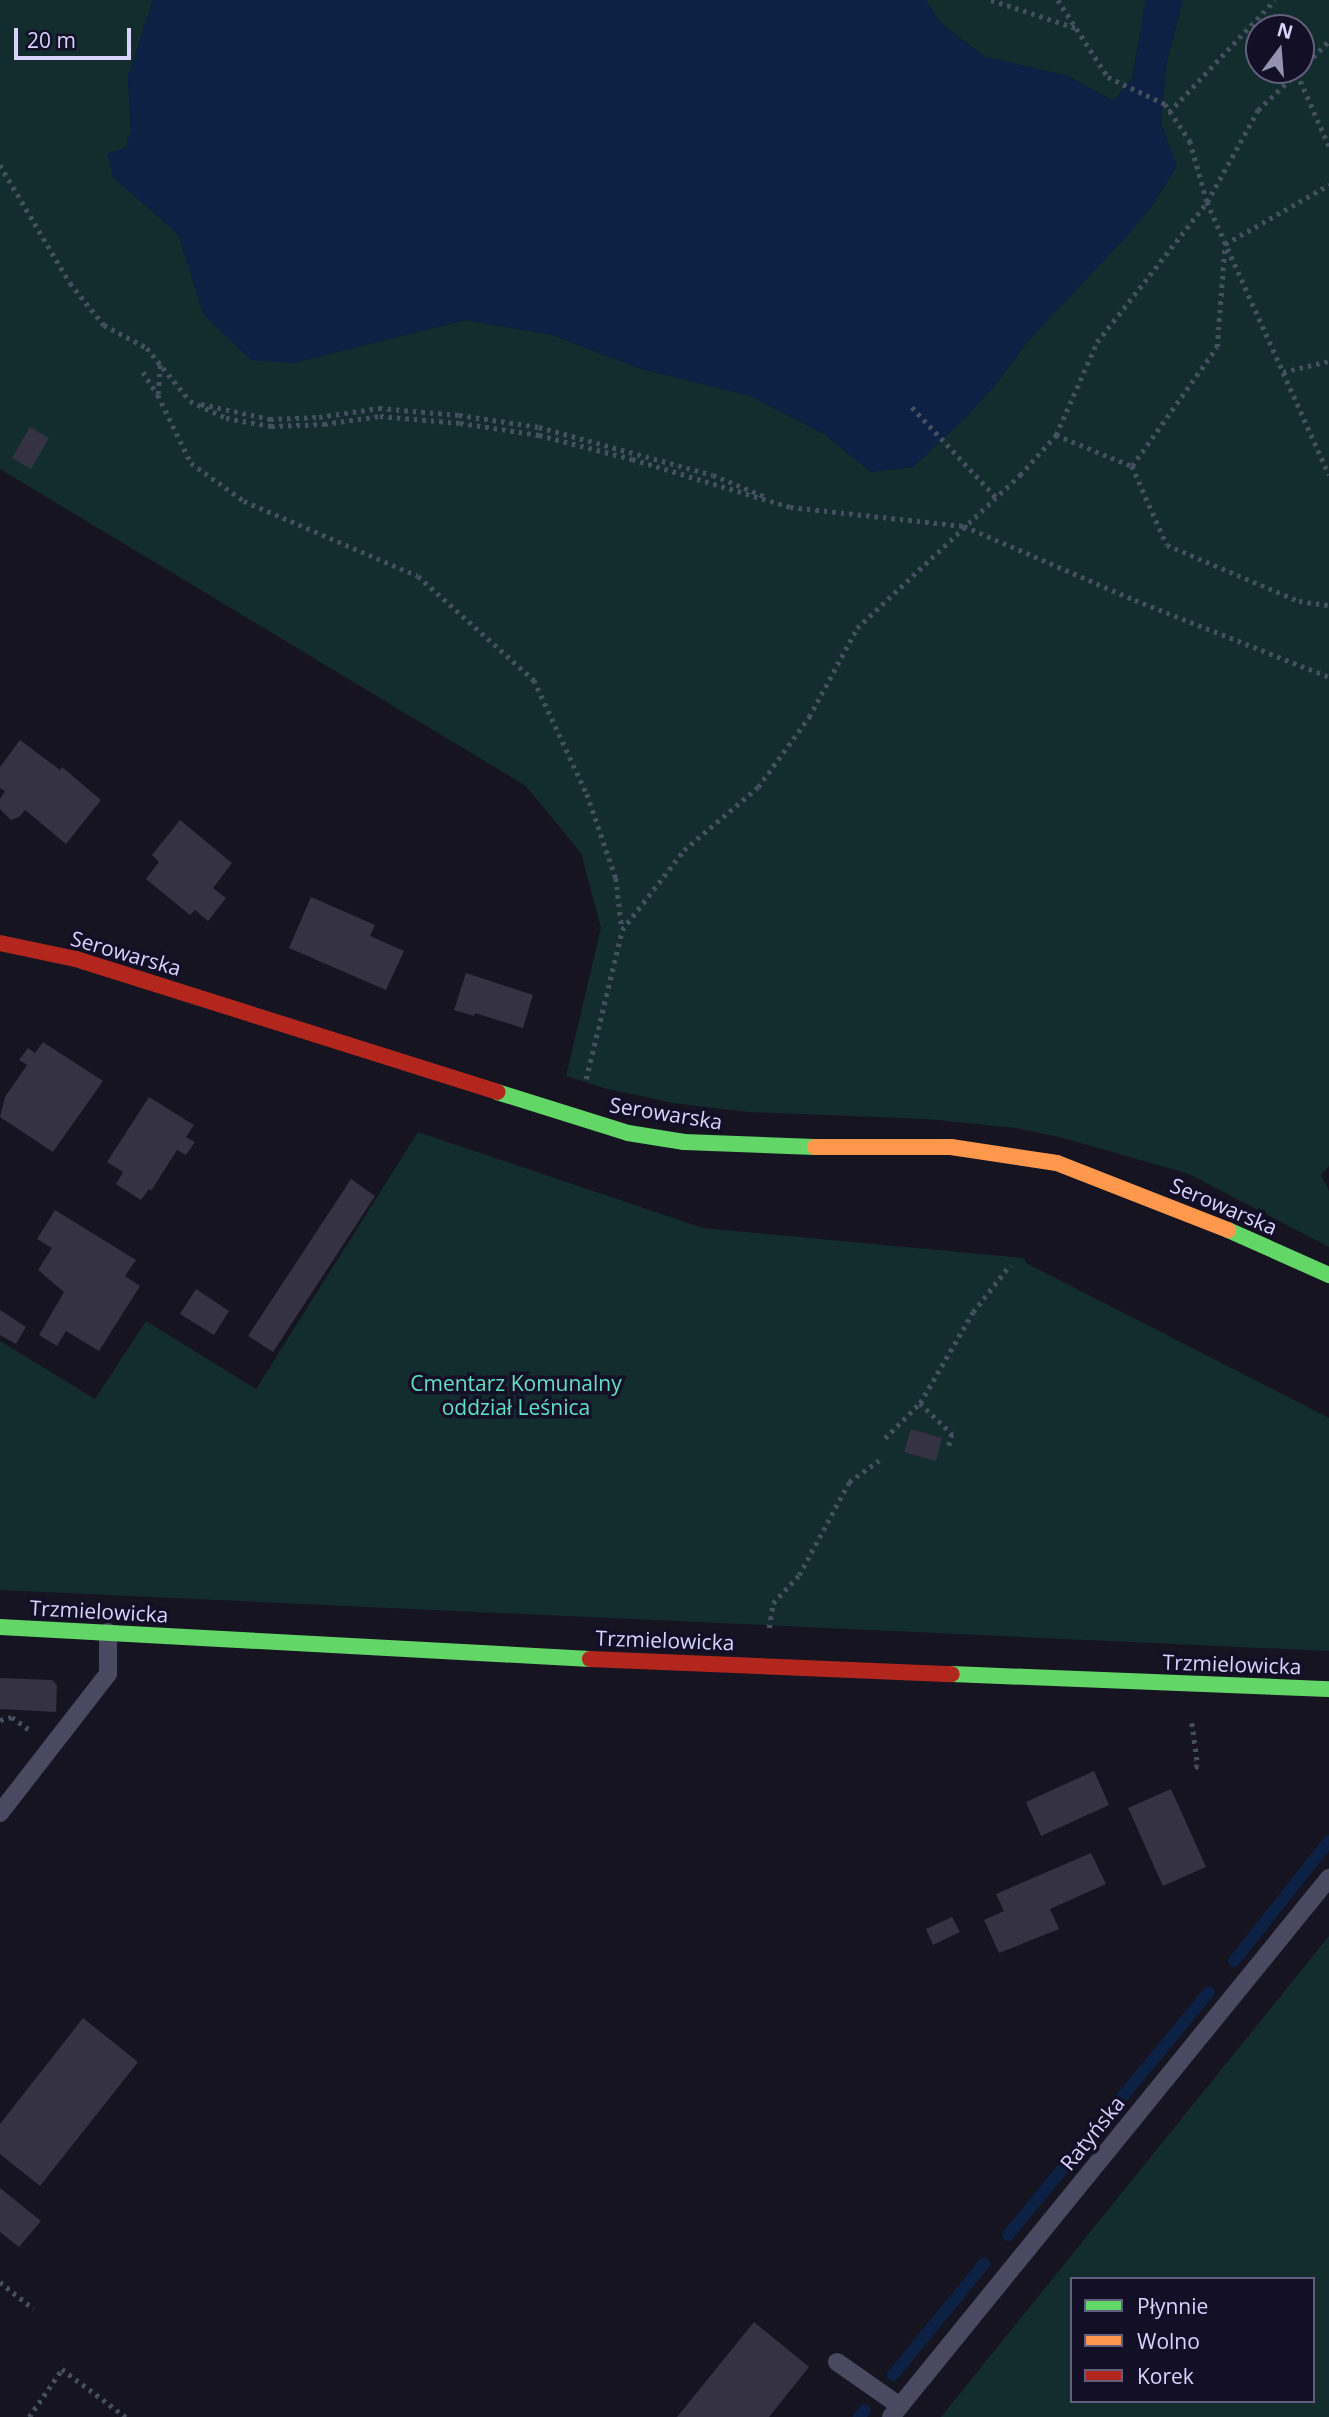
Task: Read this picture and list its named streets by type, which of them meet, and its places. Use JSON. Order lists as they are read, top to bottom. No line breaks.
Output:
{"streets":{"street":["Serowarska","Trzmielowicka"],"lane":["Ratyńska"]},"parks":["Cmentarz Komunalny oddział Leśnica"],"legend":["Płynnie","Wolno","Korek"],"scale_bar":"20 m","north":"top"}
